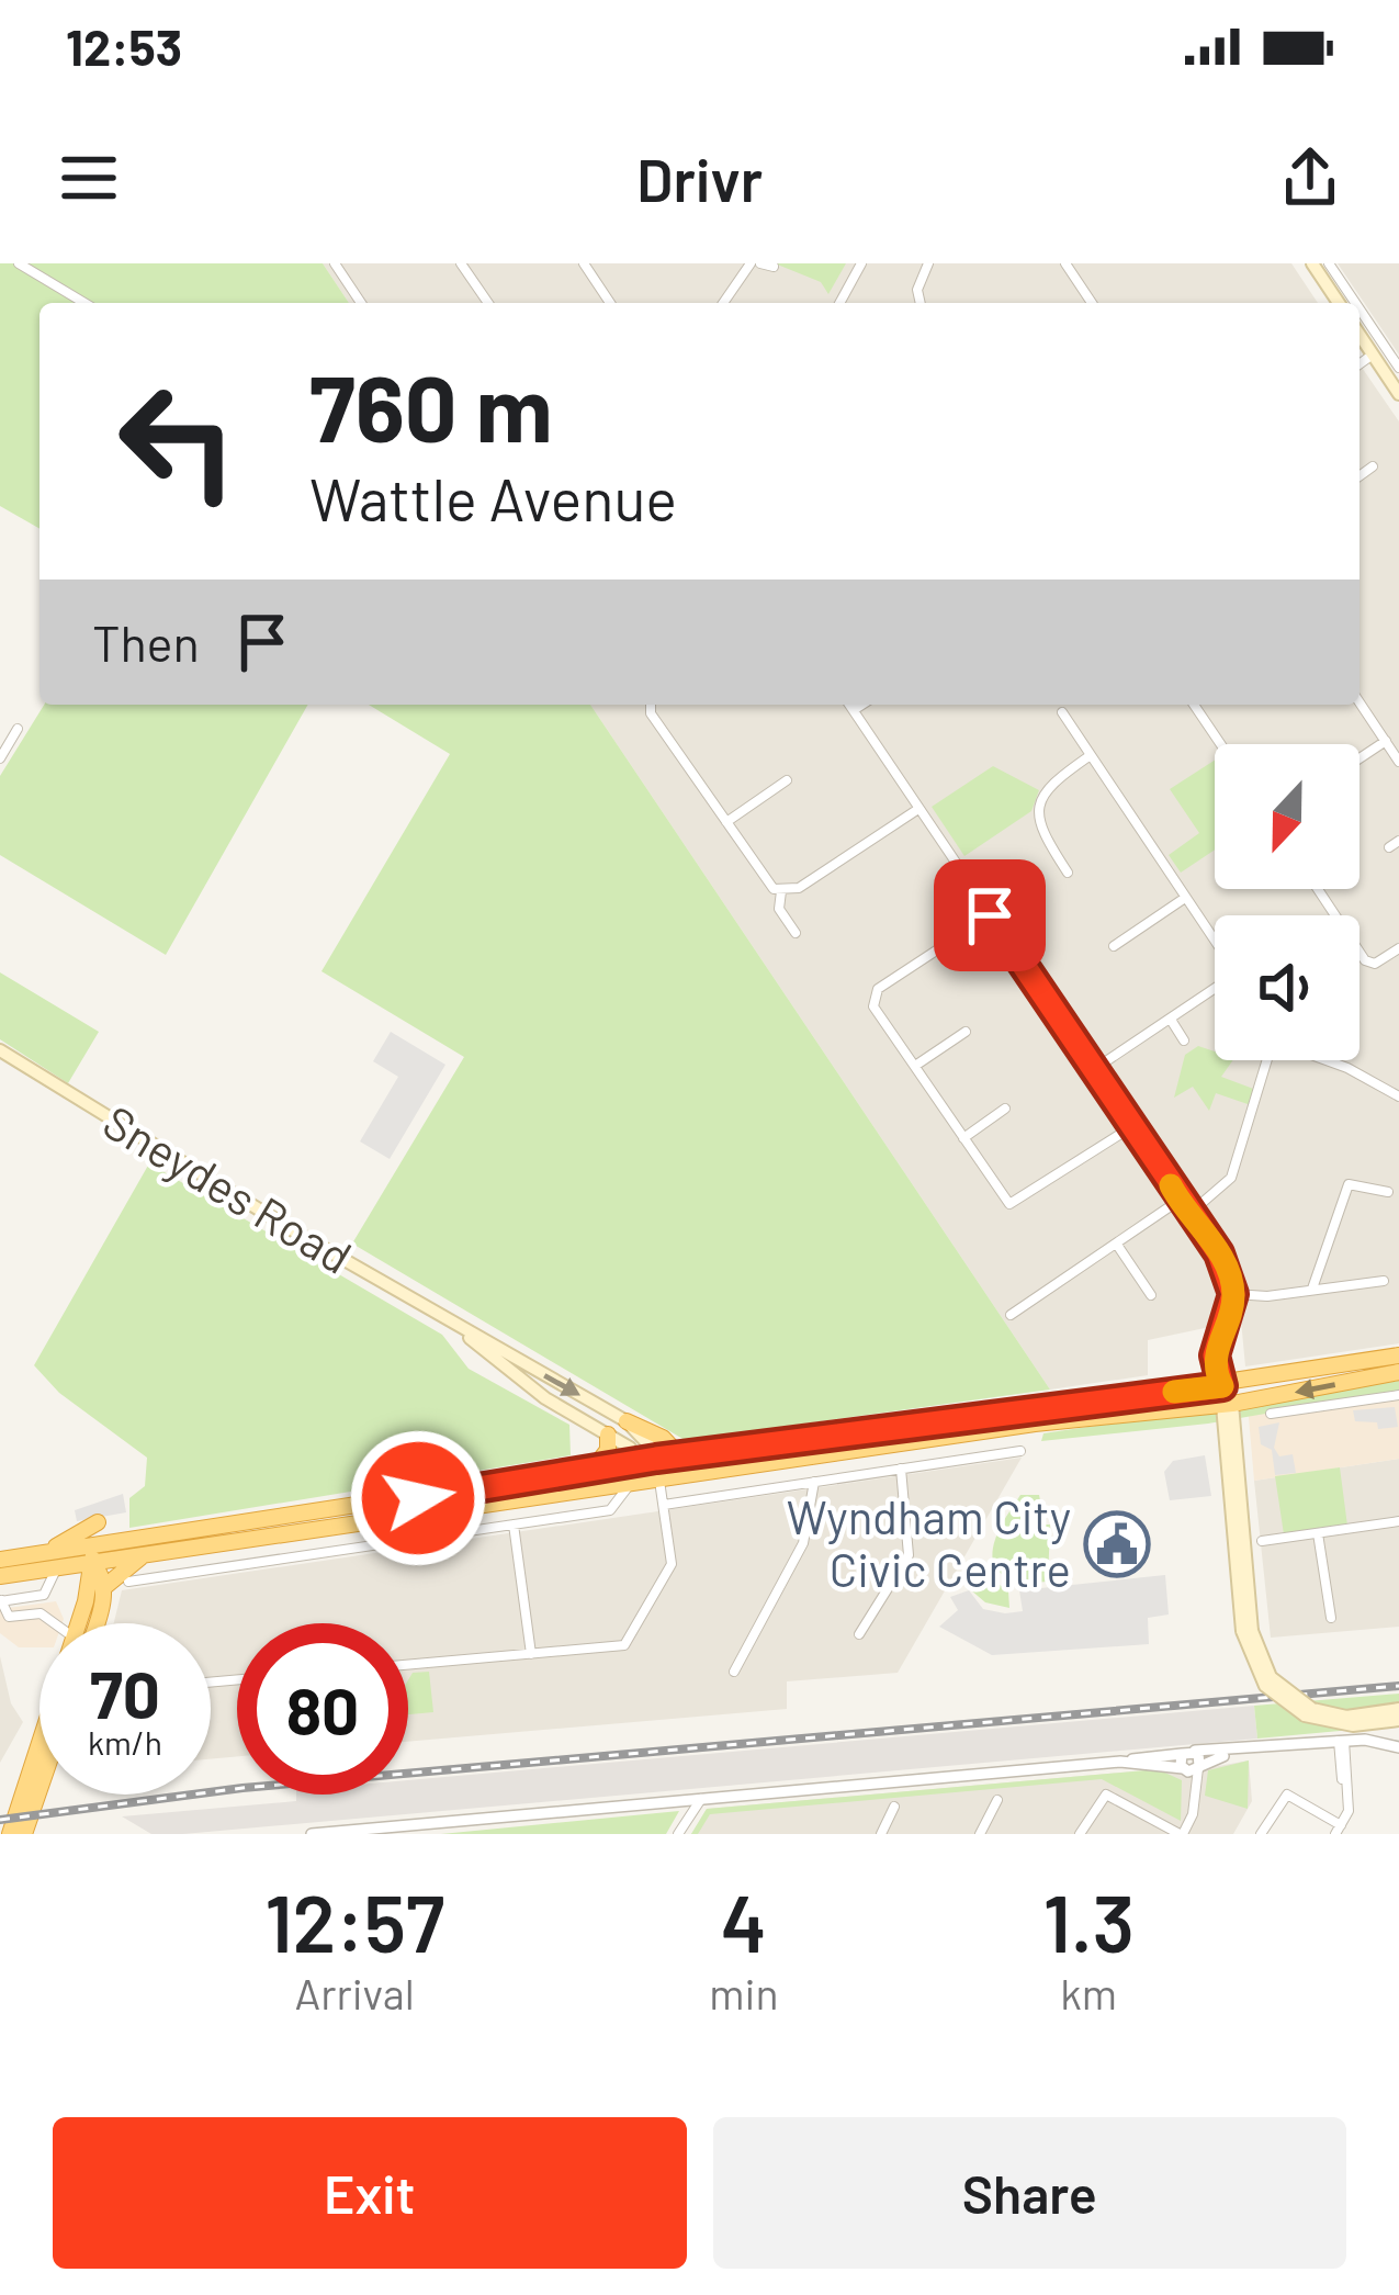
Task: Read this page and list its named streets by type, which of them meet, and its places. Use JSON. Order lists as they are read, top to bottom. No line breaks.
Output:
{"streets":{"main road":["Sneydes Road"]},"places":{"public building":["Wyndham City Civic Centre"]},"north":"bottom","page":{"status":"12:53","header":"Drivr","turn":["760 m","Wattle Avenue"],"then":"Then","speed":"70 km/h","limit":"80","eta":["12:57","Arrival","4","min","1.3","km"],"buttons":["Exit","Share"]}}
